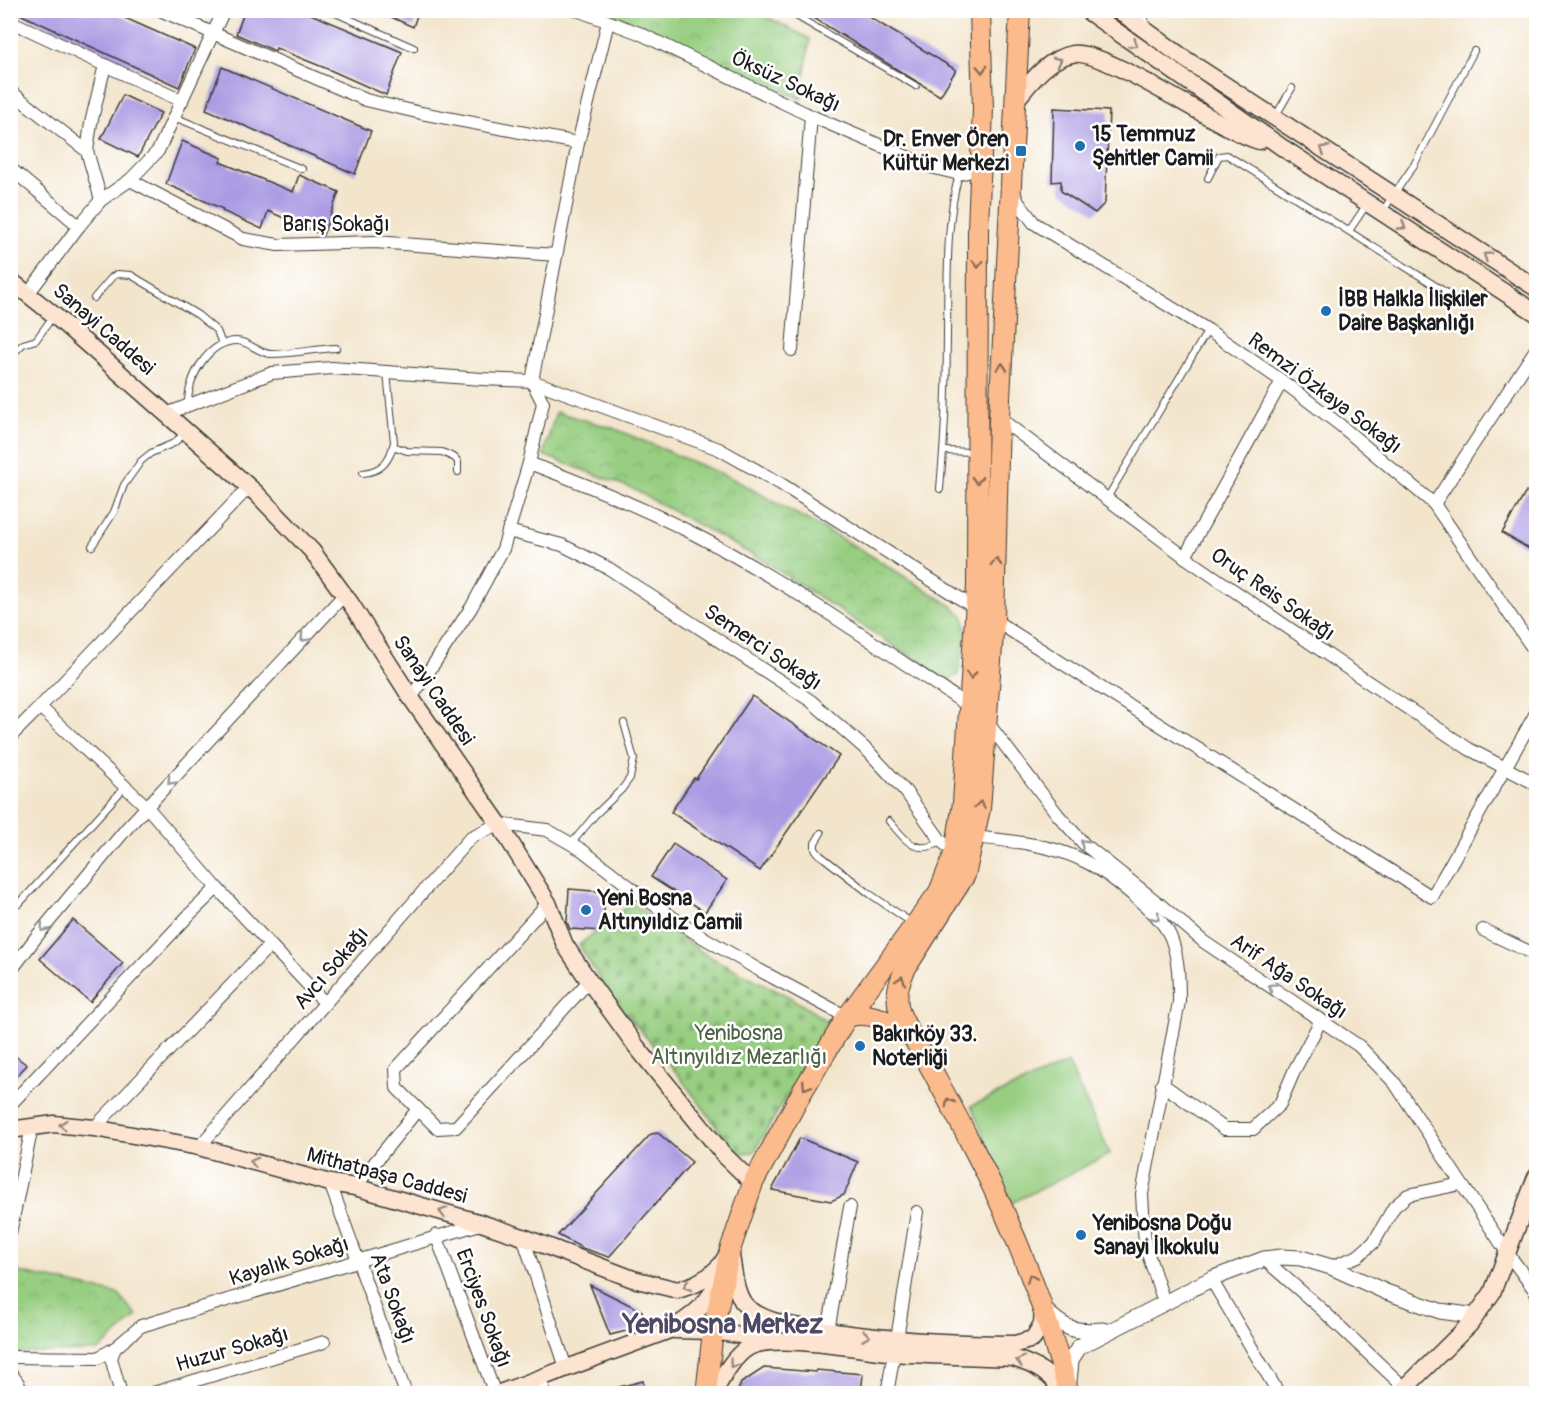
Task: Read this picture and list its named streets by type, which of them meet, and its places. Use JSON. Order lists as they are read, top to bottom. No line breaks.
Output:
{"streets":{"main road":["Sanayi Caddesi","Mithatpaşa Caddesi"],"street":["Öksüz Sokağı","Barış Sokağı","Remzi Özkaya Sokağı","Oruç Reis Sokağı","Semerci Sokağı","Avcı Sokağı","Arif Ağa Sokağı","Kayalık Sokağı","Ata Sokağı","Erciyes Sokağı","Huzur Sokağı"]},"crossings":[["Sanayi Caddesi","Avcı Sokağı"],["Avcı Sokağı","Mithatpaşa Caddesi"],["Mithatpaşa Caddesi","Kayalık Sokağı"],["Mithatpaşa Caddesi","Ata Sokağı"],["Kayalık Sokağı","Ata Sokağı"],["Kayalık Sokağı","Erciyes Sokağı"]],"one_way":["Arif Ağa Sokağı"],"districts":["Yenibosna Merkez"],"parks":["Yenibosna Altınyıldız Mezarlığı"],"places":{"other":["15 Temmuz Şehitler Camii","İBB Halkla İlişkiler Daire Başkanlığı","Yeni Bosna Altınyıldız Camii","Bakırköy 33. Noterliği","Yenibosna Doğu Sanayi İlkokulu"],"transit":["Dr. Enver Ören Kültür Merkezi"]}}
